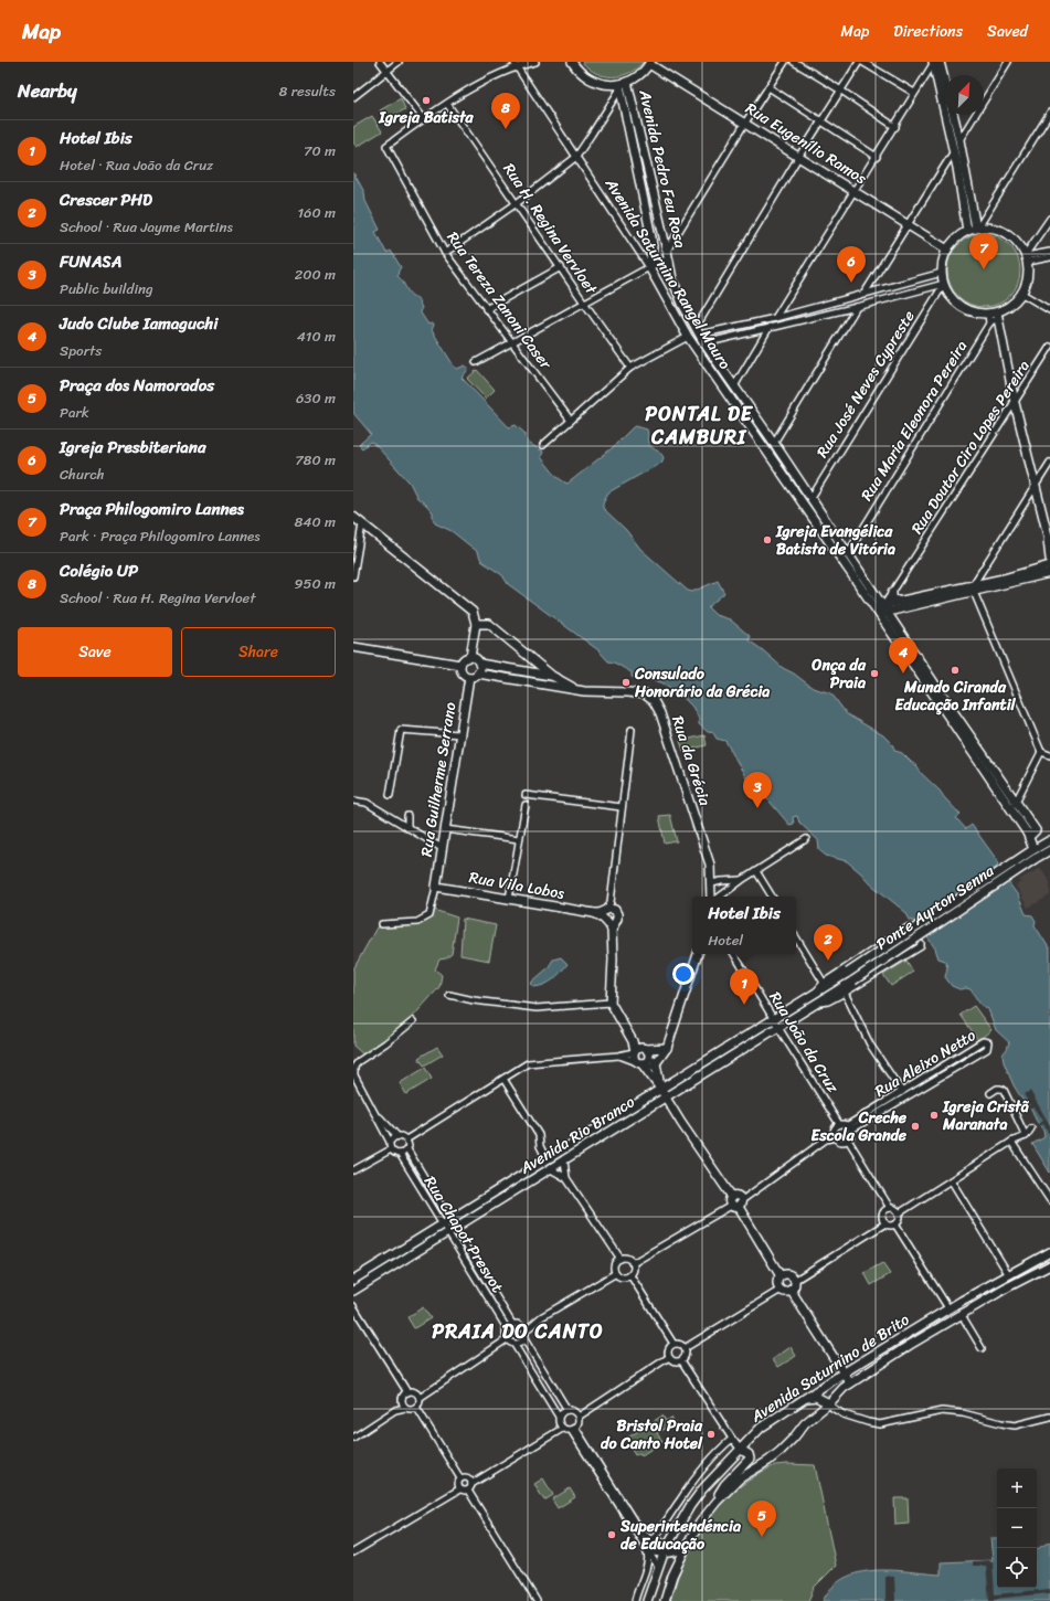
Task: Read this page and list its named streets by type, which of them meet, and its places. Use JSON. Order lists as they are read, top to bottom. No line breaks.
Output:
{"streets":{"street":["Rua Eugenílio Ramos","Avenida Pedro Feu Rosa","Rua H. Regina Vervloet","Avenida Saturnino Rangel Mauro","Rua Tereza Zanoni Caser","Rua José Neves Cypreste","Rua Maria Eleonora Pereira","Rua Doutor Ciro Lopes Pereira","Rua da Grécia","Rua Guilherme Serrano","Rua Vila Lobos","Ponte Ayrton Senna","Rua João da Cruz","Rua Aleixo Netto","Avenida Rio Branco","Rua Chapot Presvot","Avenida Saturnino de Brito"]},"crossings":[["Rua Eugenílio Ramos","Rua José Neves Cypreste"],["Avenida Pedro Feu Rosa","Avenida Saturnino Rangel Mauro"],["Avenida Saturnino Rangel Mauro","Rua José Neves Cypreste"],["Avenida Saturnino Rangel Mauro","Rua Maria Eleonora Pereira"],["Avenida Saturnino Rangel Mauro","Rua Doutor Ciro Lopes Pereira"],["Avenida Saturnino Rangel Mauro","Ponte Ayrton Senna"],["Rua Guilherme Serrano","Rua Vila Lobos"],["Ponte Ayrton Senna","Avenida Rio Branco"],["Rua João da Cruz","Rua Aleixo Netto"],["Rua João da Cruz","Avenida Rio Branco"],["Avenida Rio Branco","Rua Chapot Presvot"]],"districts":["PONTAL DE CAMBURI","PRAIA DO CANTO"],"places":["Igreja Batista","Igreja Evangélica Batista de Vitória","Mundo Ciranda Educação Infantil","Onça da Praia","Consulado Honorário da Grécia","Igreja Cristã Maranata","Creche Escola Grande","Bristol Praia do Canto Hotel","Superintendéncia de Educação"],"north":"top right","page":{"header":"Map","nav":["Map","Directions","Saved"],"heading":["Nearby","8 results"],"pins":["8","7","6","4","3","2","1","5"],"list":[{"mark":"1","name":"Hotel Ibis","note":"Hotel · Rua João da Cruz","value":"70 m"},{"mark":"2","name":"Crescer PHD","note":"School · Rua Jayme Martins","value":"160 m"},{"mark":"3","name":"FUNASA","note":"Public building","value":"200 m"},{"mark":"4","name":"Judo Clube Iamaguchi","note":"Sports","value":"410 m"},{"mark":"5","name":"Praça dos Namorados","note":"Park","value":"630 m"},{"mark":"6","name":"Igreja Presbiteriana","note":"Church","value":"780 m"},{"mark":"7","name":"Praça Philogomiro Lannes","note":"Park · Praça Philogomiro Lannes","value":"840 m"},{"mark":"8","name":"Colégio UP","note":"School · Rua H. Regina Vervloet","value":"950 m"}],"buttons":["Save","Share"],"popup":["Hotel Ibis","Hotel"],"map_buttons":["+","−"]}}
